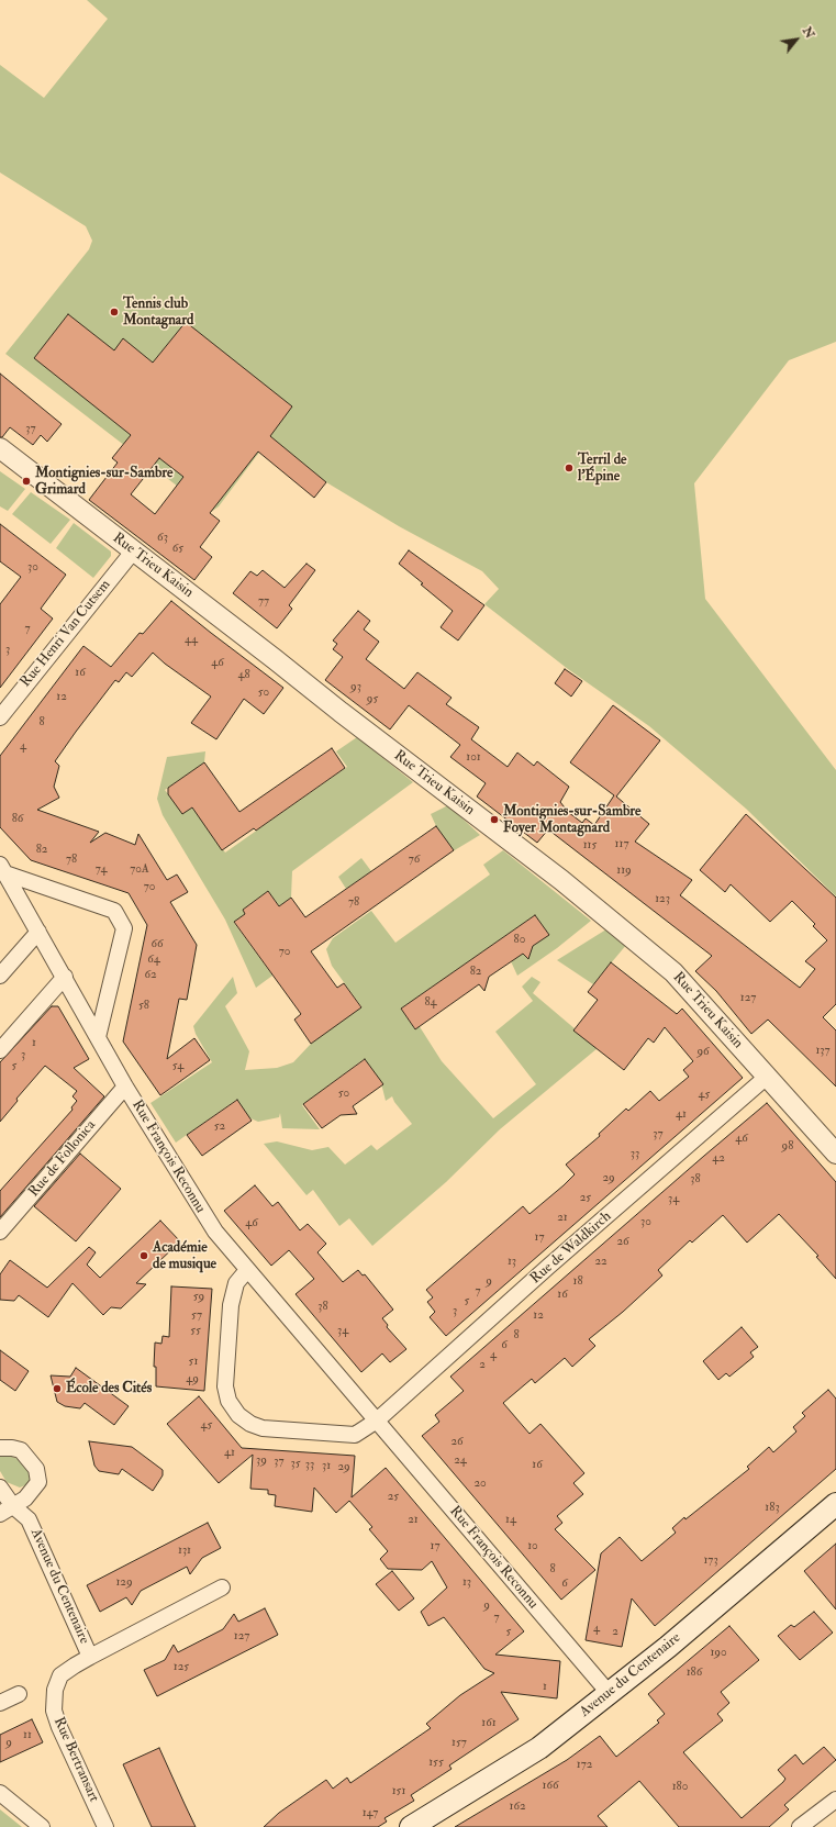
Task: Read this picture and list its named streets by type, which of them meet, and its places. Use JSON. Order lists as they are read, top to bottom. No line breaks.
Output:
{"streets":{"main road":["Avenue du Centenaire"],"street":["Rue Trieu Kaisin","Rue Henri Van Cutsem","Rue François Reconnu","Rue de Follonica","Rue de Waldkirch","Rue Bertransart"]},"crossings":[["Rue Trieu Kaisin","Rue Henri Van Cutsem"],["Rue Trieu Kaisin","Rue de Waldkirch"],["Rue François Reconnu","Rue de Follonica"],["Rue François Reconnu","Rue de Waldkirch"],["Rue François Reconnu","Avenue du Centenaire"],["Avenue du Centenaire","Rue Bertransart"]],"places":["Tennis club Montagnard","Terril de l'Épine","Montignies-sur-Sambre Grimard","Montignies-sur-Sambre Foyer Montagnard","Académie de musique","École des Cités"],"house_numbers":["37","63","65","30","77","7","44","3","46","16","48","93","50","12","95","8","4","101","86","117","115","82","78","76","74","70A","119","70","123","78","80","66","70","64","82","62","127","84","58","1","137","96","3","5","54","50","45","41","52","37","46","98","33","42","29","38","25","34","21","30","46","17","26","13","22","9","18","7","16","59","5","38","3","57","12","55","34","8","6","4","51","2","49","45","26","41","39","24","37","35","33","16","31","29","20","25","183","21","14","17","10","131","173","8","129","13","6","9","7","4","5","2","127","190","125","186","1","161","11","9","157","155","172","166","180","151","162","147"],"north":"top right"}
